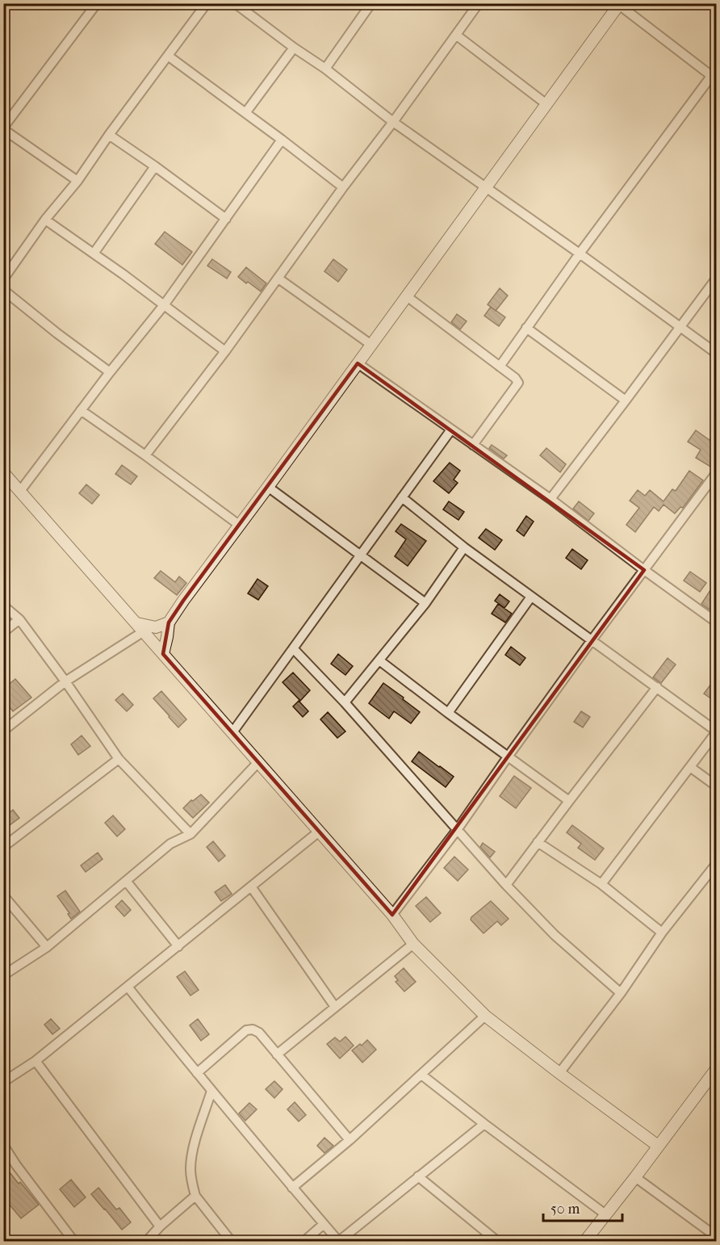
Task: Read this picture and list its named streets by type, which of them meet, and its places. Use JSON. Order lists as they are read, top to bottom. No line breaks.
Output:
{"scale_bar":"50 m"}
